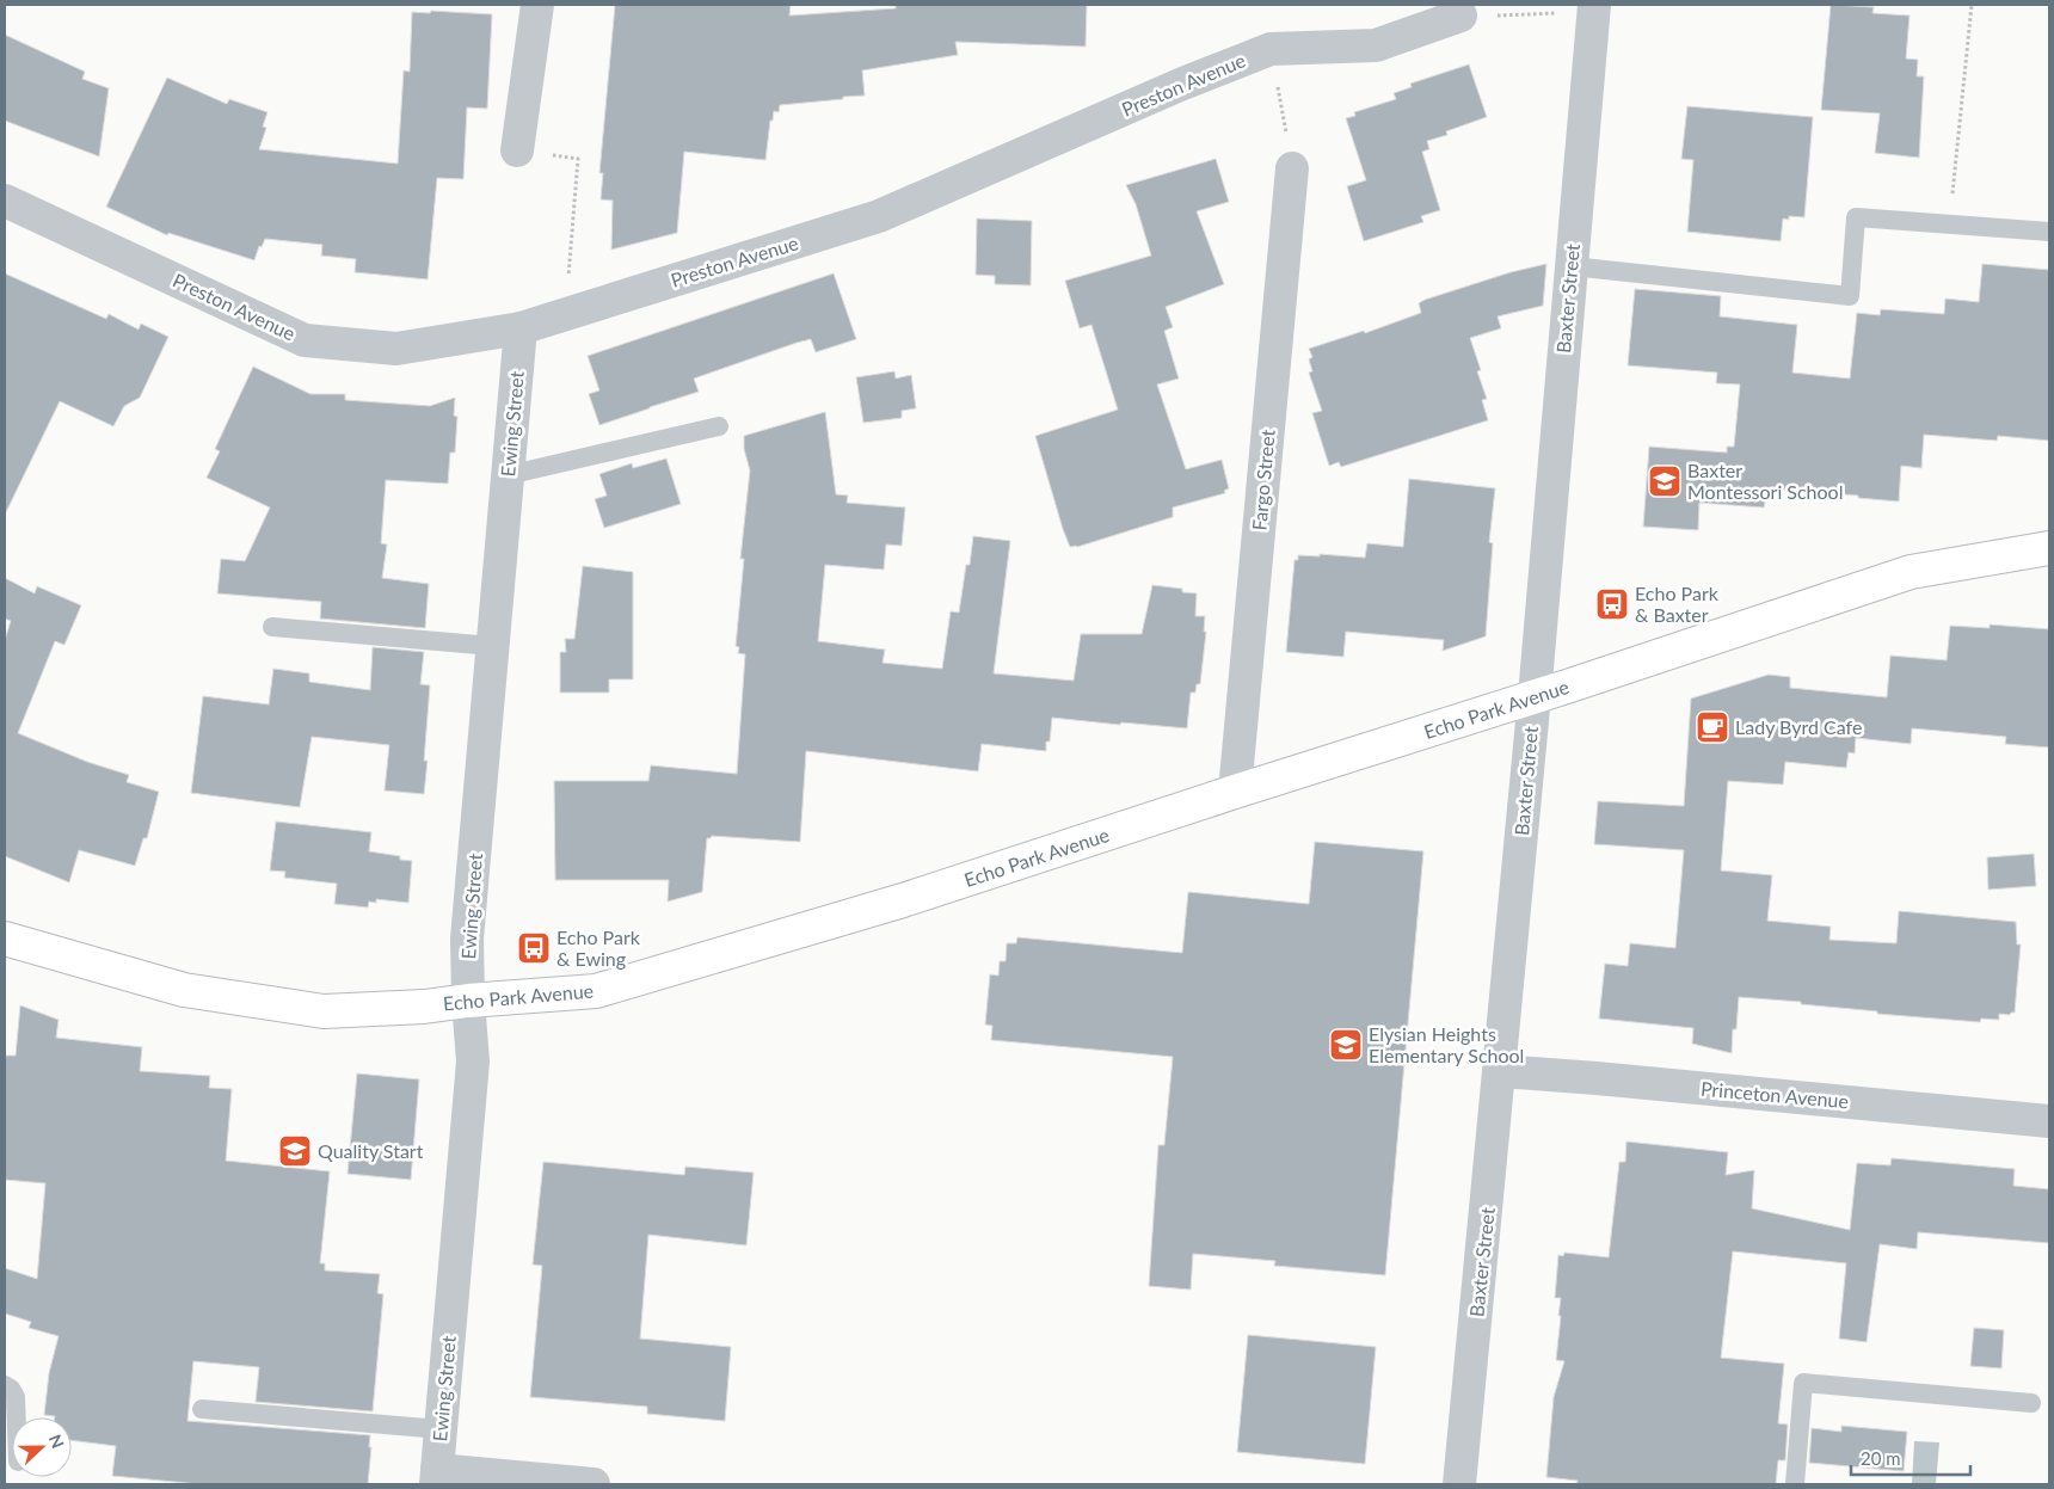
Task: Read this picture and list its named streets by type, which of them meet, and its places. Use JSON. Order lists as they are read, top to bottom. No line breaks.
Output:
{"streets":{"street":["Preston Avenue","Baxter Street","Ewing Street","Fargo Street","Echo Park Avenue","Princeton Avenue"]},"crossings":[["Preston Avenue","Ewing Street"],["Baxter Street","Echo Park Avenue"],["Baxter Street","Princeton Avenue"],["Ewing Street","Echo Park Avenue"],["Fargo Street","Echo Park Avenue"]],"places":{"school or university":["Baxter Montessori School","Elysian Heights Elementary School","Quality Start"],"bus stop":["Echo Park & Baxter","Echo Park & Ewing"],"cafe":["Lady Byrd Cafe"]},"scale_bar":"20 m","north":"right"}
